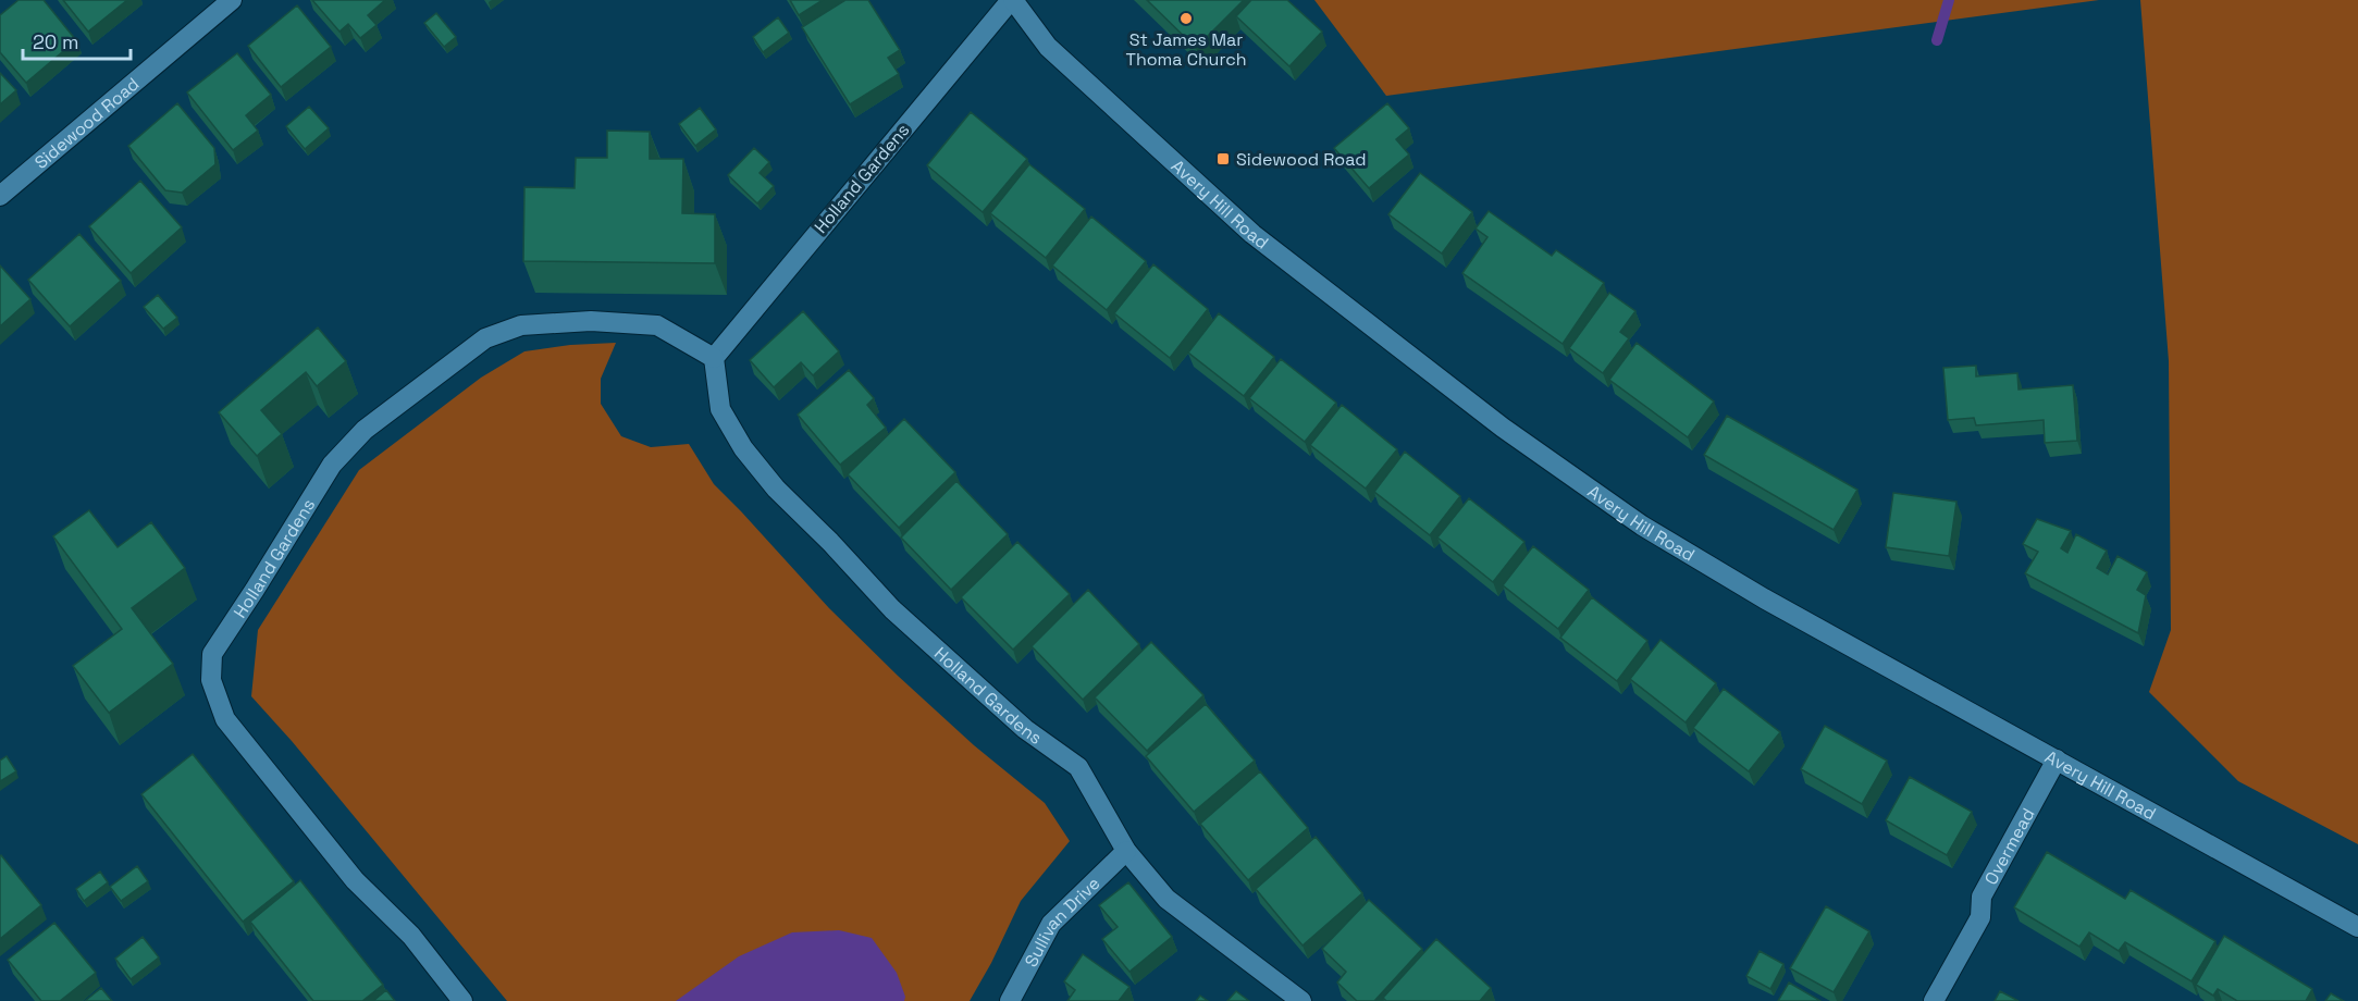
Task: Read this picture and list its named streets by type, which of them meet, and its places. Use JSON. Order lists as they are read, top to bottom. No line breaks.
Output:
{"streets":{"street":["Sidewood Road","Holland Gardens","Avery Hill Road","Overmead","Sullivan Drive"]},"crossings":[["Holland Gardens","Avery Hill Road"],["Holland Gardens","Sullivan Drive"],["Avery Hill Road","Overmead"]],"places":{"other":["St James Mar Thoma Church"],"transit":["Sidewood Road"]},"scale_bar":"20 m"}
